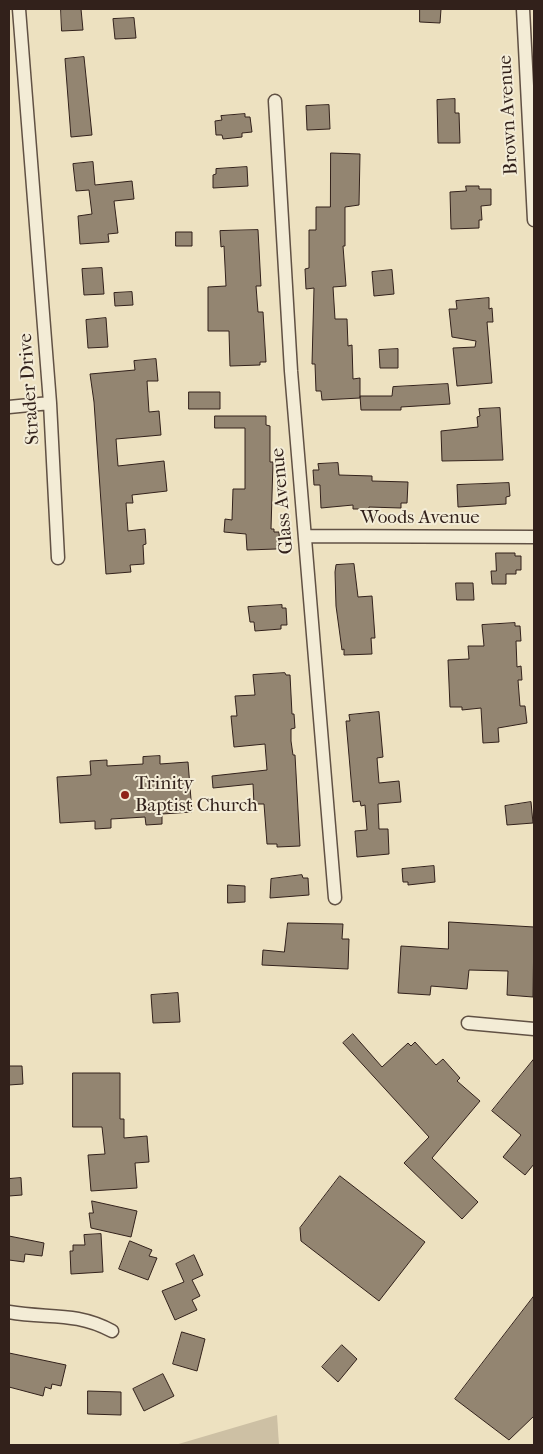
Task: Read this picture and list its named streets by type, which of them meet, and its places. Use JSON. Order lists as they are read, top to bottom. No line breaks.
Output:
{"streets":{"street":["Brown Avenue","Strader Drive","Glass Avenue","Woods Avenue"]},"crossings":[["Glass Avenue","Woods Avenue"]],"places":["Trinity Baptist Church"]}
